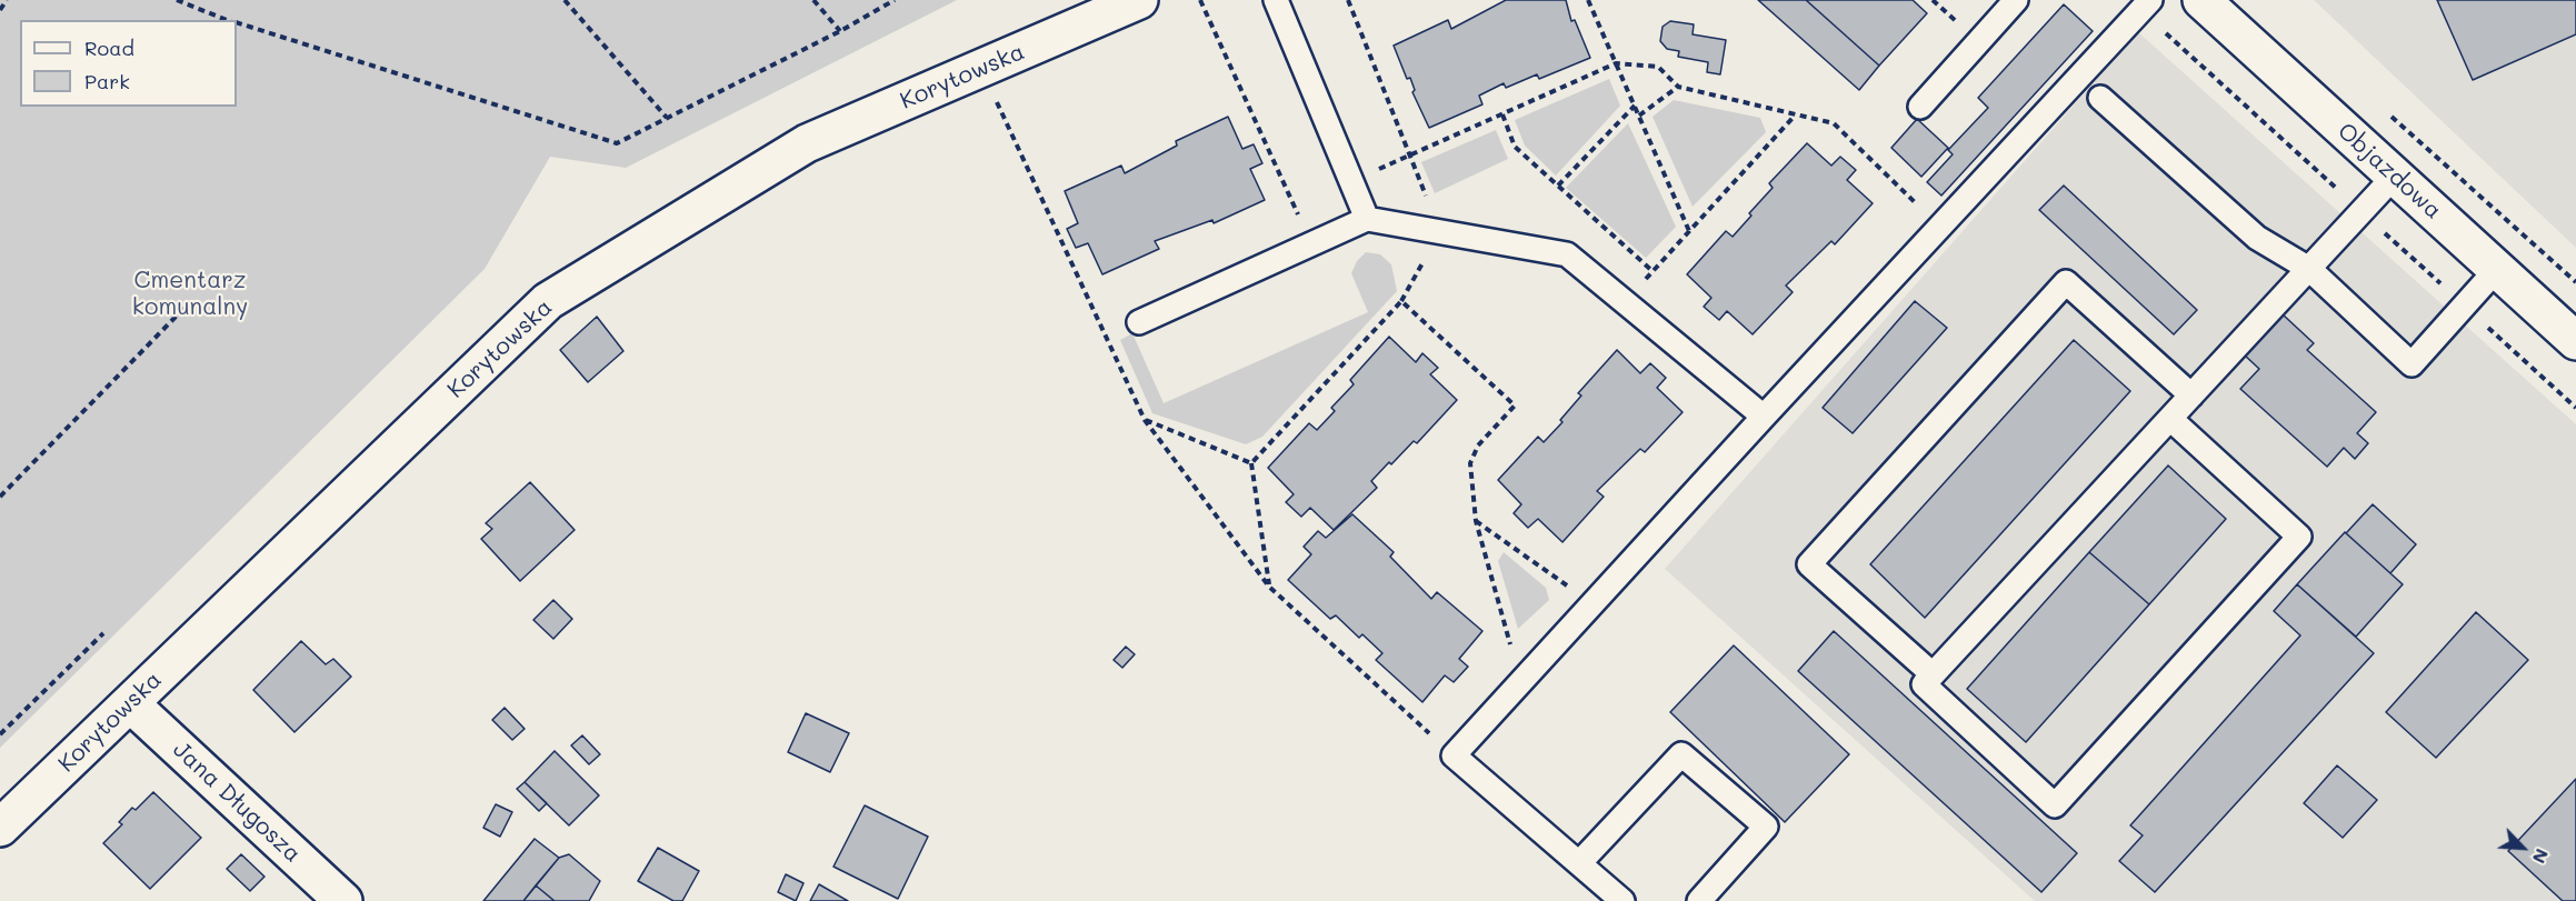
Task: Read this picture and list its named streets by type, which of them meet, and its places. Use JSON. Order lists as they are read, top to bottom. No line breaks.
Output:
{"streets":{"street":["Korytowska","Objazdowa","Jana Długosza"]},"crossings":[["Korytowska","Jana Długosza"]],"parks":["Cmentarz komunalny"],"legend":["Road","Park"],"north":"bottom right"}
